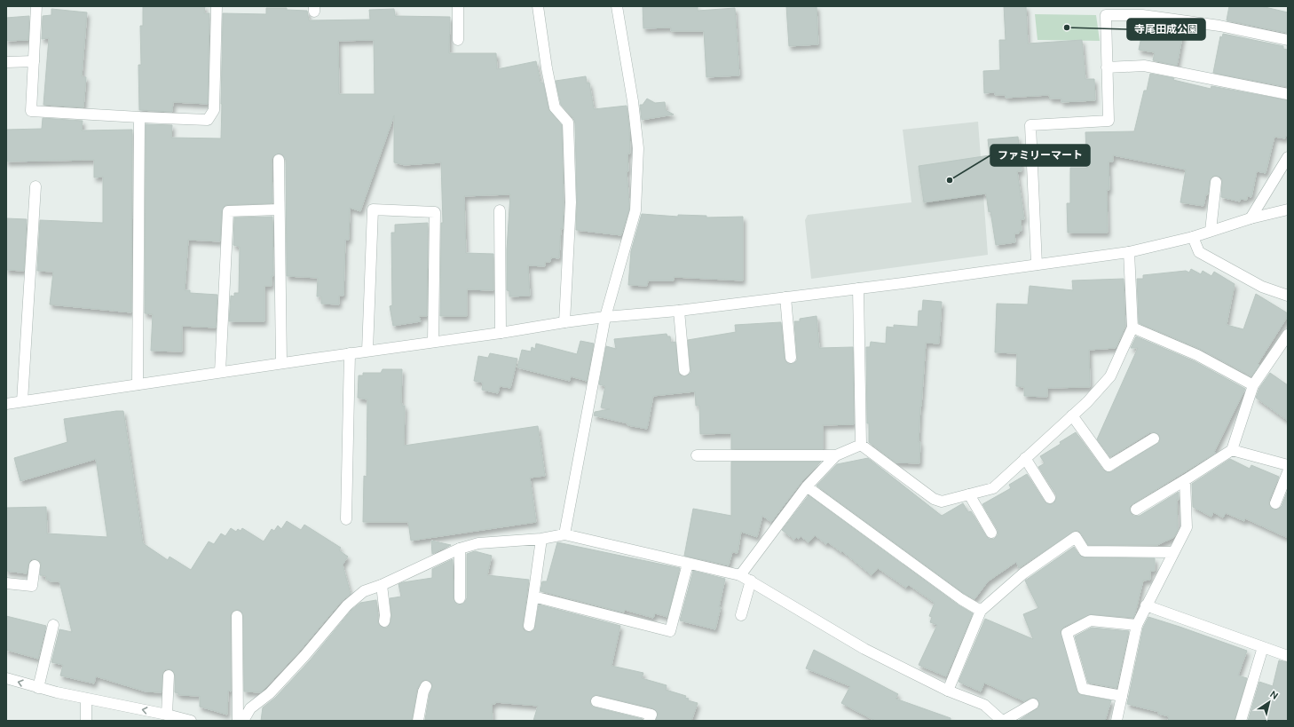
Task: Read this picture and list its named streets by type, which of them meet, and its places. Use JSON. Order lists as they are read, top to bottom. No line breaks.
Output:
{"places":["寺尾田成公園","ファミリーマート"],"north":"top right"}
